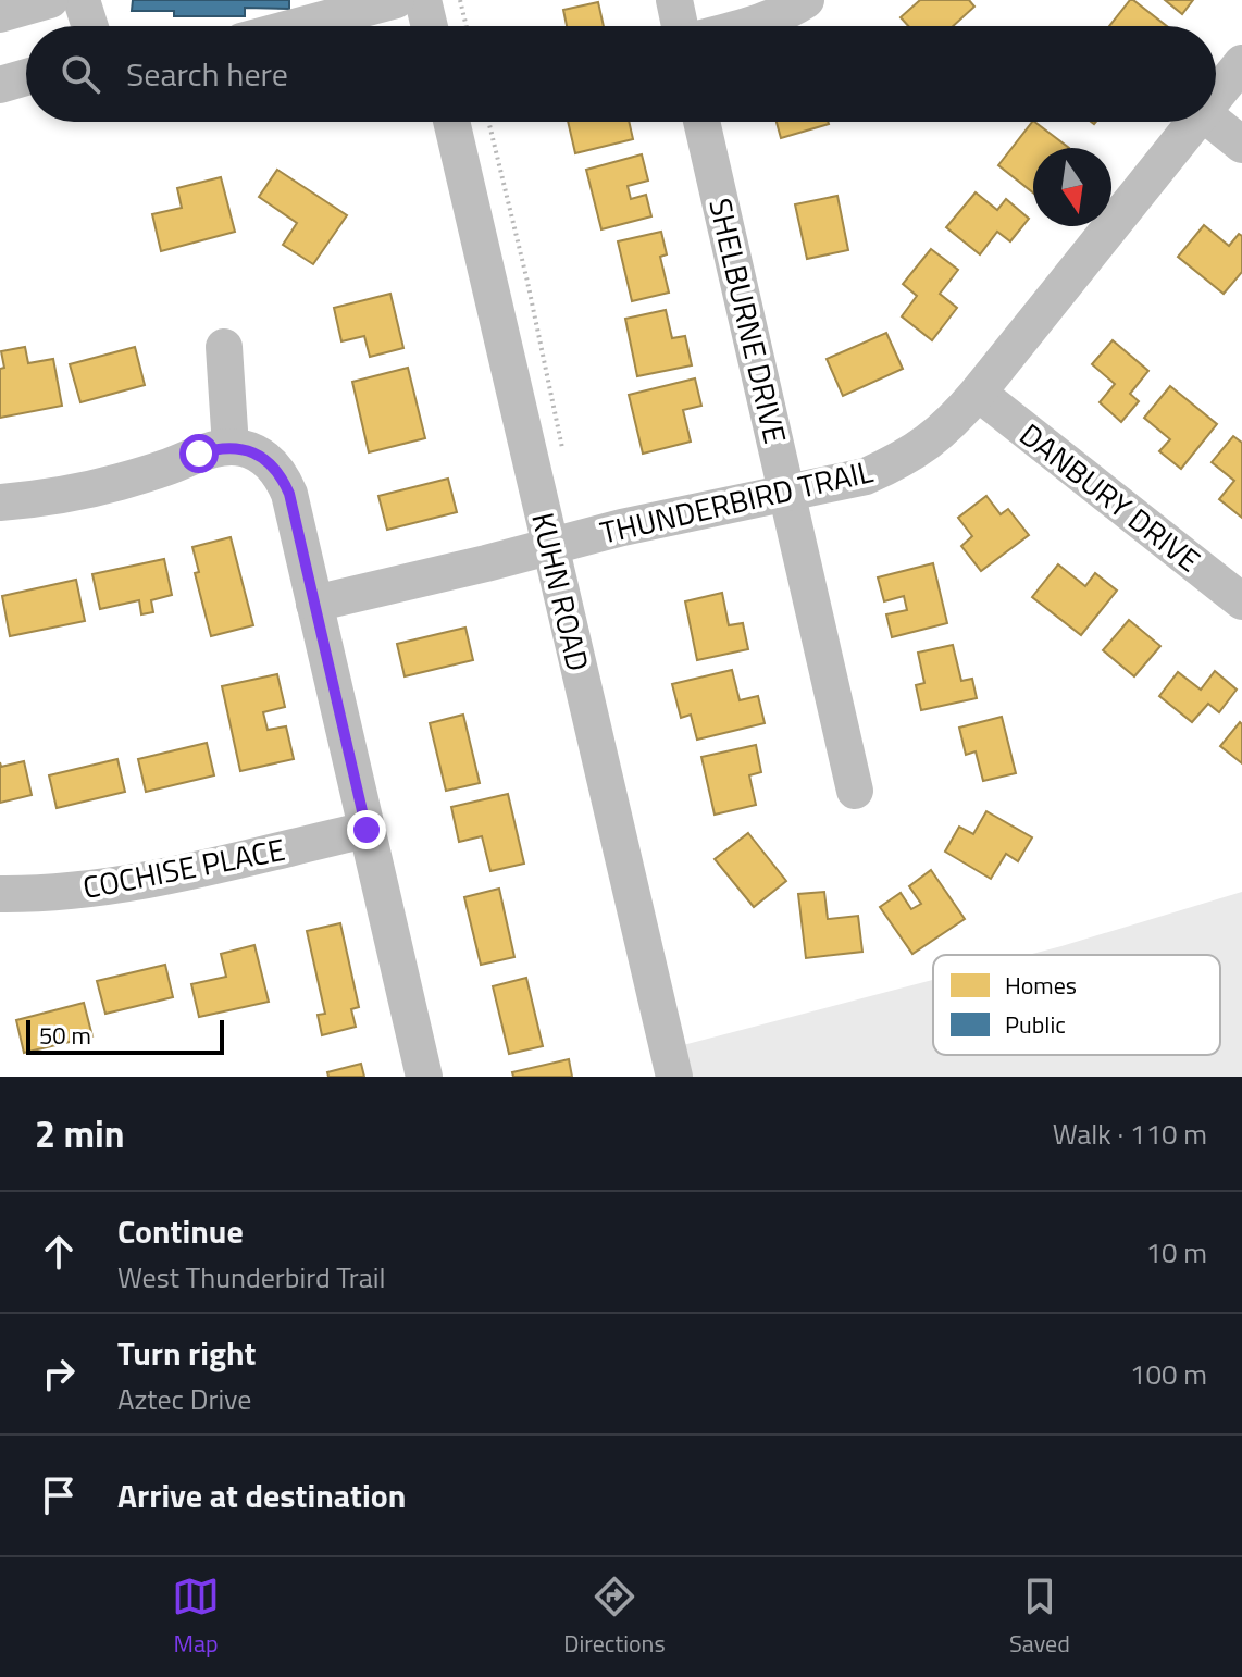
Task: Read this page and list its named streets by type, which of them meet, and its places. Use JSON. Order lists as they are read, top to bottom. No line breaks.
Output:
{"streets":{"street":["SHELBURNE DRIVE","DANBURY DRIVE","THUNDERBIRD TRAIL","KUHN ROAD","COCHISE PLACE"]},"crossings":[["SHELBURNE DRIVE","THUNDERBIRD TRAIL"],["DANBURY DRIVE","THUNDERBIRD TRAIL"],["THUNDERBIRD TRAIL","KUHN ROAD"]],"legend":["Homes","Public"],"scale_bar":"50 m","north":"bottom","page":{"search":"Search here","scale":"50 m","heading":["2 min","Walk · 110 m"],"list":[["Continue","West Thunderbird Trail","10 m"],["Turn right","Aztec Drive","100 m"],"Arrive at destination"],"nav":["Map","Directions","Saved"]}}
